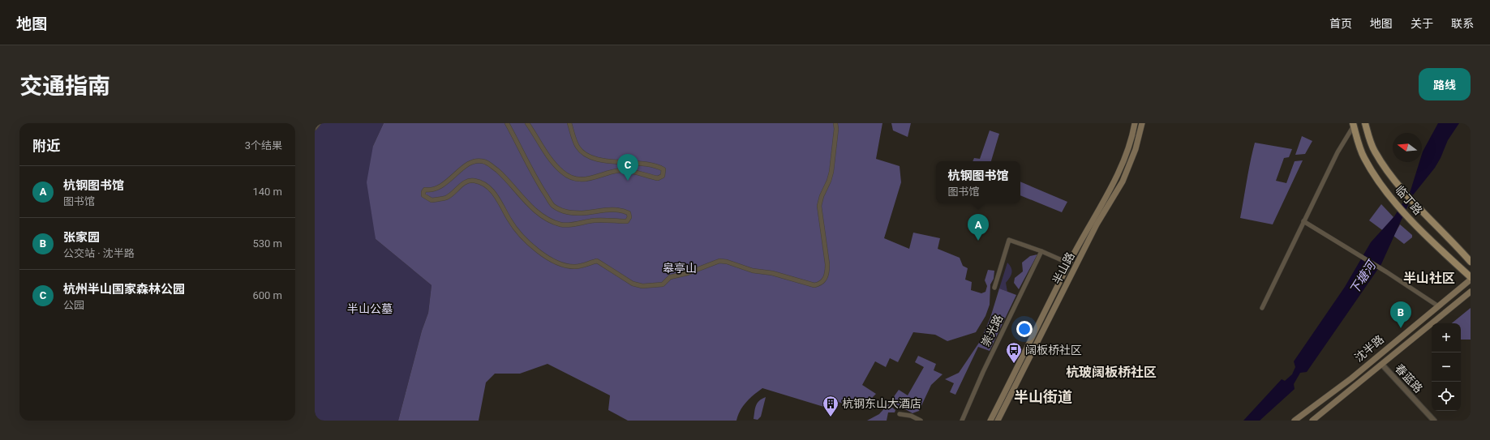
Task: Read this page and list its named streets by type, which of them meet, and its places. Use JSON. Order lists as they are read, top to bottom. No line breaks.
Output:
{"streets":{"main road":["临丁路","半山路","沈半路"],"street":["崇光路","春蓝路"]},"crossings":[["临丁路","沈半路"],["沈半路","春蓝路"]],"districts":["半山社区","杭玻阔板桥社区","半山街道"],"water":["下塘河"],"parks":["皋亭山","半山公墓"],"places":{"bus stop":["阔板桥社区"],"building":["杭钢东山大酒店"]},"north":"left","page":{"header":"地图","nav":["首页","地图","关于","联系"],"title":"交通指南","buttons":"路线","heading":["附近","3个结果"],"pins":["C","A","B"],"popup":["杭钢图书馆","图书馆"],"list":[{"mark":"A","name":"杭钢图书馆","note":"图书馆","value":"140 m"},{"mark":"B","name":"张家园","note":"公交站 · 沈半路","value":"530 m"},{"mark":"C","name":"杭州半山国家森林公园","note":"公园","value":"600 m"}],"map_buttons":["+","−"]}}
